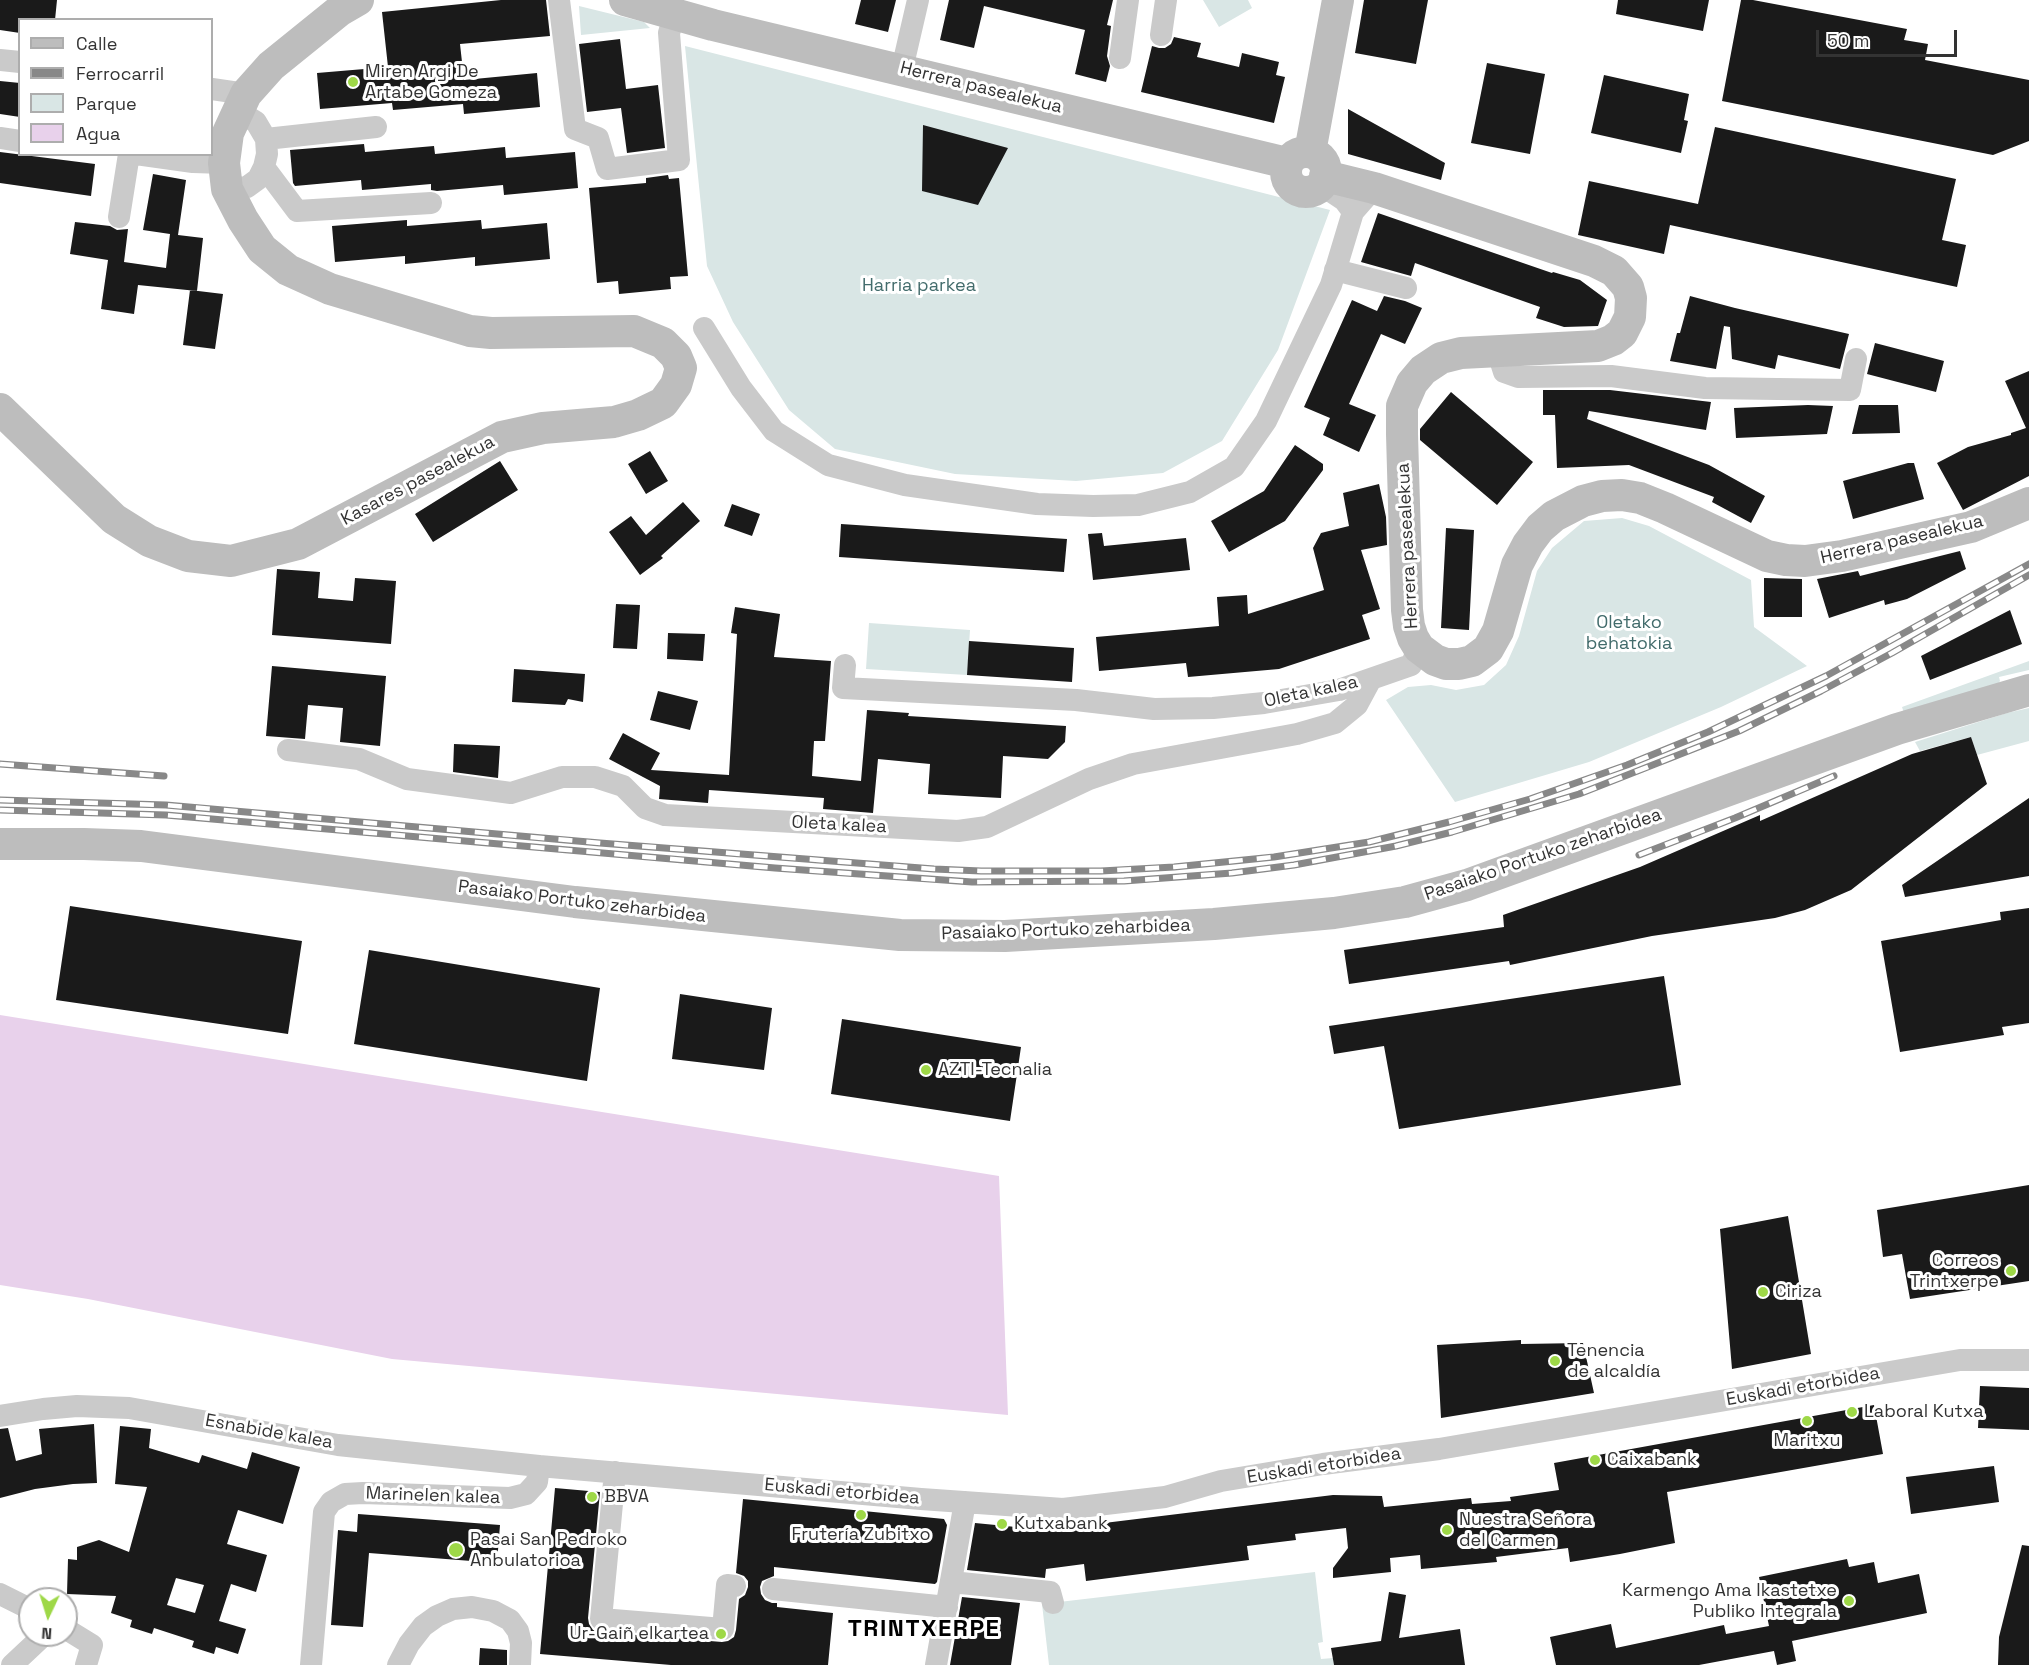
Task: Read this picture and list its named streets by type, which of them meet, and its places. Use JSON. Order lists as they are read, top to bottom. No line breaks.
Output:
{"streets":{"street":["Herrera pasealekua","Kasares pasealekua","Oleta kalea","Pasaiako Portuko zeharbidea","Euskadi etorbidea","Esnabide kalea","Marinelen kalea"]},"crossings":[["Herrera pasealekua","Oleta kalea"],["Euskadi etorbidea","Esnabide kalea"],["Euskadi etorbidea","Marinelen kalea"],["Esnabide kalea","Marinelen kalea"]],"districts":["TRINTXERPE"],"parks":["Harria parkea","Oletako behatokia"],"places":["Miren Argi De Artabe Gomeza","AZTI-Tecnalia","Correos Trintxerpe","Ciriza","Tenencia de alcaldía","Laboral Kutxa","Maritxu","Caixabank","BBVA","Frutería Zubitxo","Kutxabank","Nuestra Señora del Carmen","Pasai San Pedroko Anbulatorioa","Karmengo Ama Ikastetxe Publiko Integrala","Ur-Gaiñ elkartea"],"legend":["Calle","Ferrocarril","Parque","Agua"],"scale_bar":"50 m","north":"bottom"}
